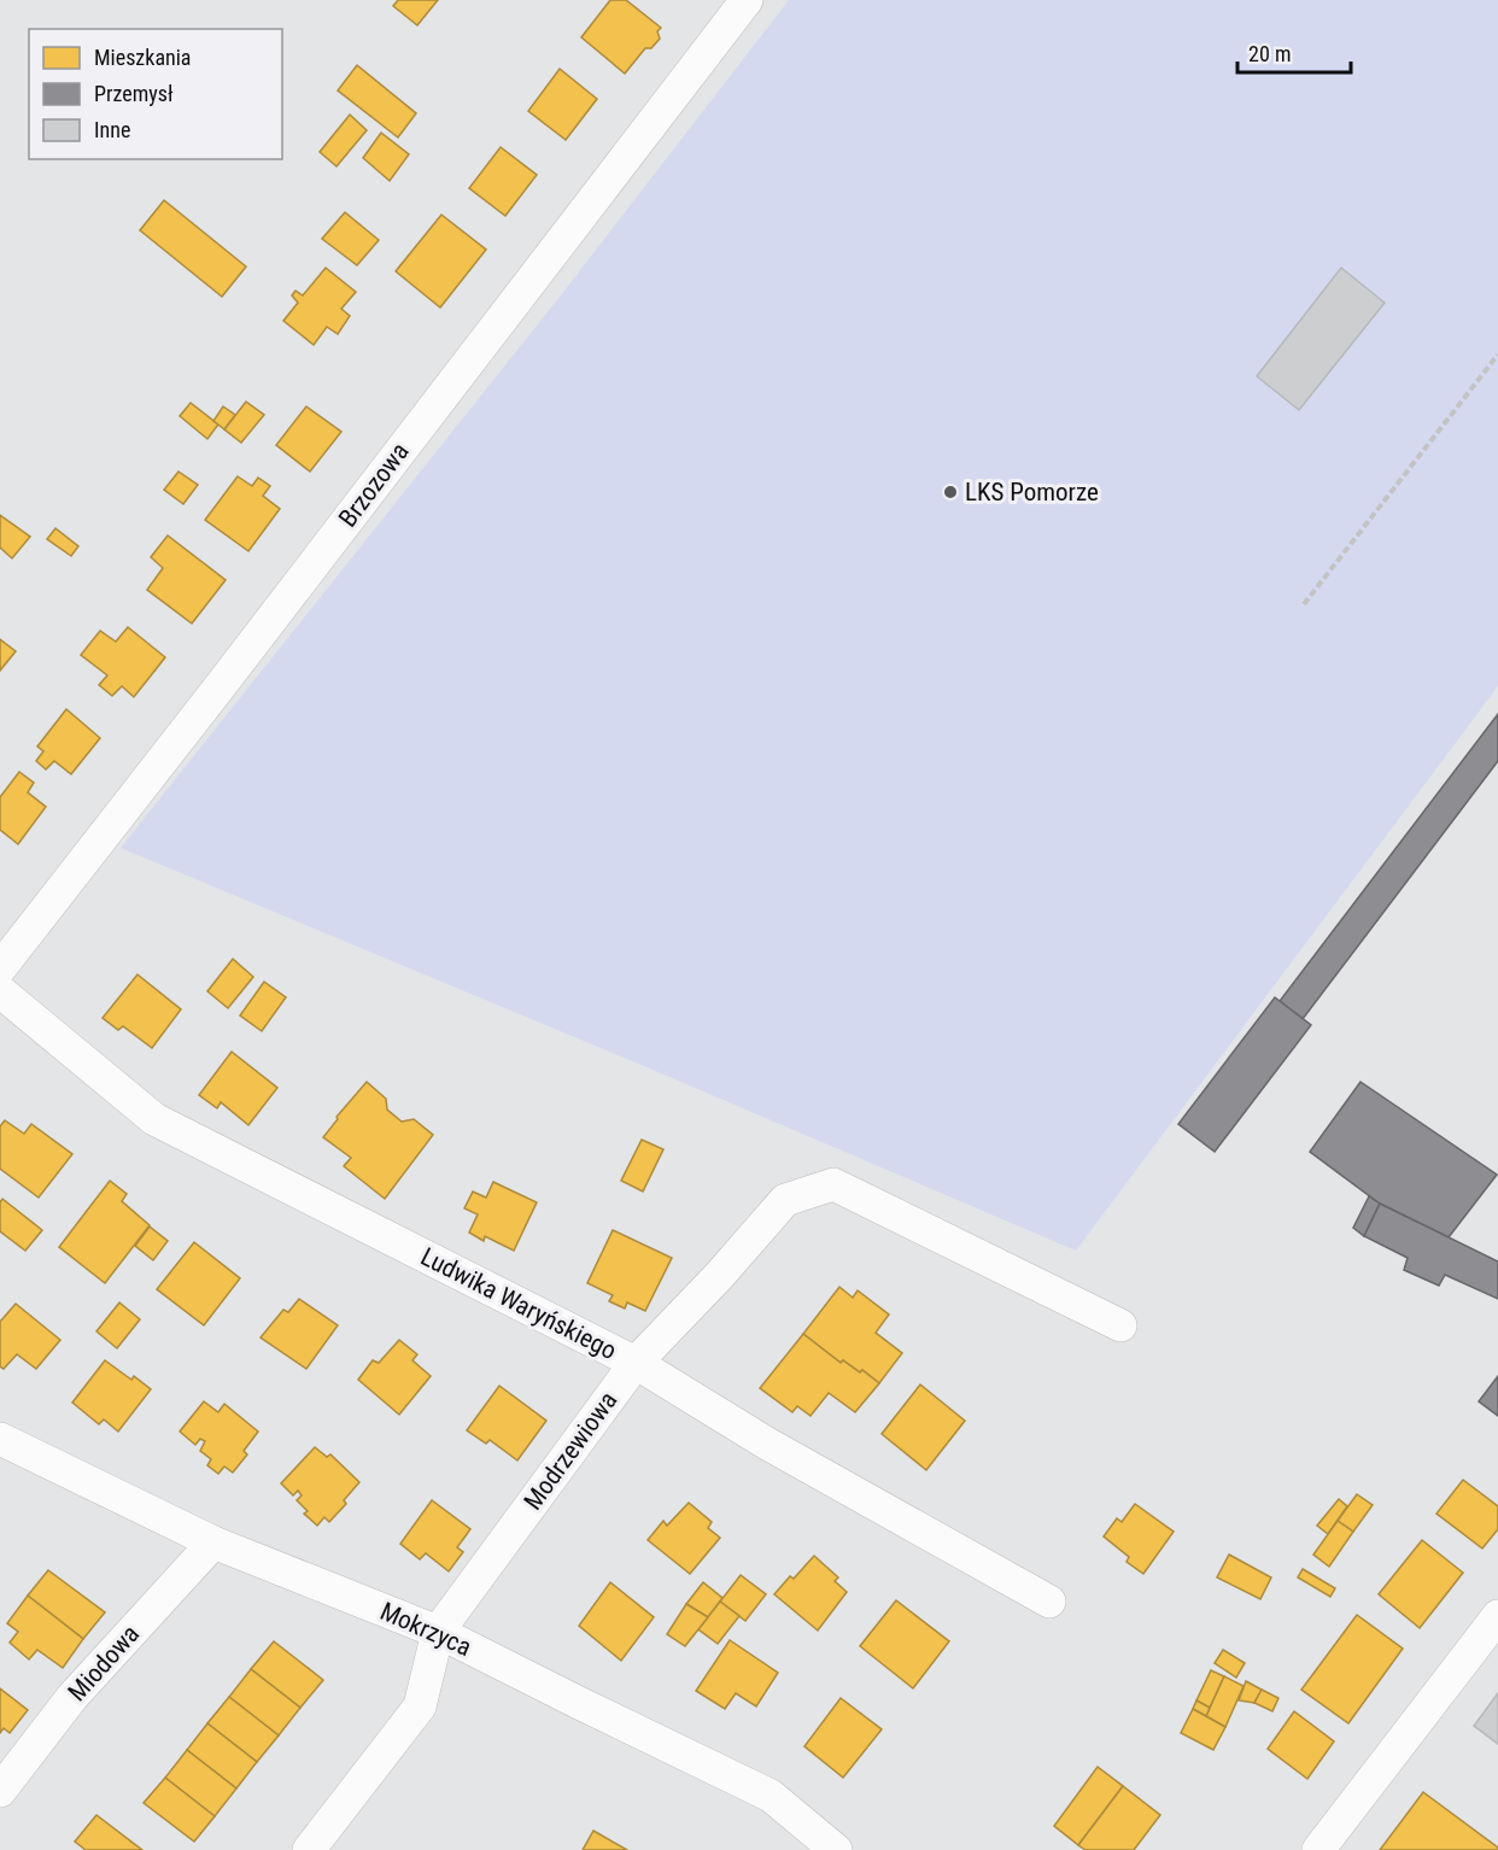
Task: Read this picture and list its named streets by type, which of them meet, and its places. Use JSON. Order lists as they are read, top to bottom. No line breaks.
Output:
{"streets":{"street":["Brzozowa","Ludwika Waryńskiego","Modrzewiowa","Mokrzyca","Miodowa"]},"crossings":[["Ludwika Waryńskiego","Modrzewiowa"],["Modrzewiowa","Mokrzyca"],["Mokrzyca","Miodowa"]],"places":["LKS Pomorze"],"legend":["Mieszkania","Przemysł","Inne"],"scale_bar":"20 m"}
